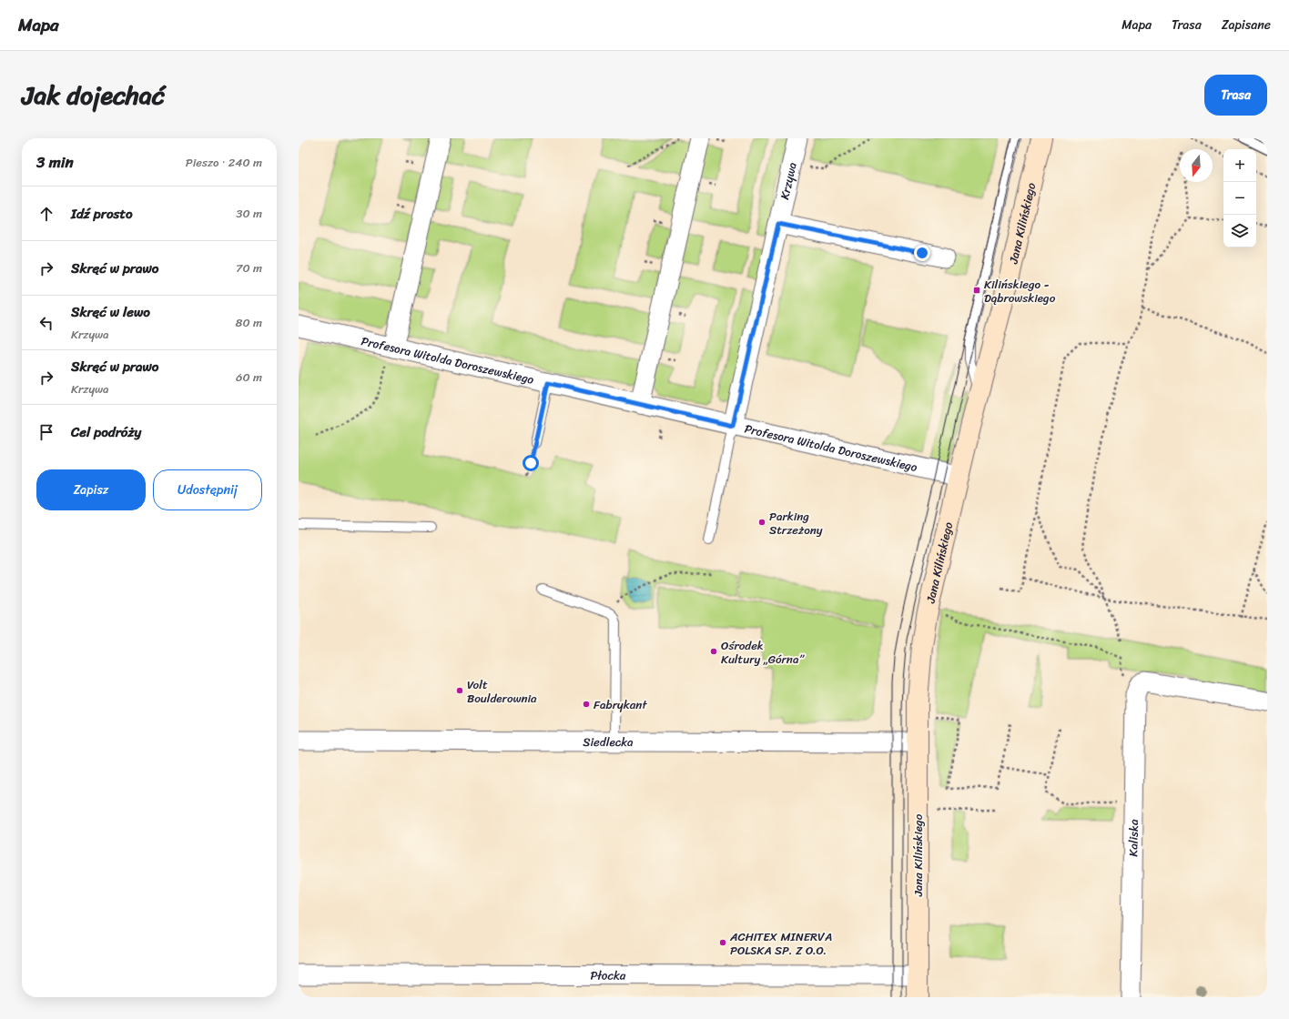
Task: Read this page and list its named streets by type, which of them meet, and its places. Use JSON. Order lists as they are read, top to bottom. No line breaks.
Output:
{"streets":{"street":["Krzywa","Jana Kilińskiego","Profesora Witolda Doroszewskiego","Siedlecka","Kaliska","Płocka"]},"crossings":[["Krzywa","Profesora Witolda Doroszewskiego"],["Jana Kilińskiego","Profesora Witolda Doroszewskiego"],["Jana Kilińskiego","Siedlecka"],["Jana Kilińskiego","Płocka"]],"places":{"transit":["Kilińskiego - Dąbrowskiego"],"other":["Parking Strzeżony","Ośrodek Kultury „Górna”","Volt Boulderownia","Fabrykant","ACHITEX MINERVA POLSKA SP. Z O.O."]},"north":"bottom","page":{"header":"Mapa","nav":["Mapa","Trasa","Zapisane"],"title":"Jak dojechać","buttons":["Trasa",["Zapisz","Udostępnij"]],"heading":["3 min","Pieszo · 240 m"],"map_buttons":["+","−"],"list":[["Idź prosto","30 m"],["Skręć w prawo","70 m"],["Skręć w lewo","Krzywa","80 m"],["Skręć w prawo","Krzywa","60 m"],"Cel podróży"]}}
